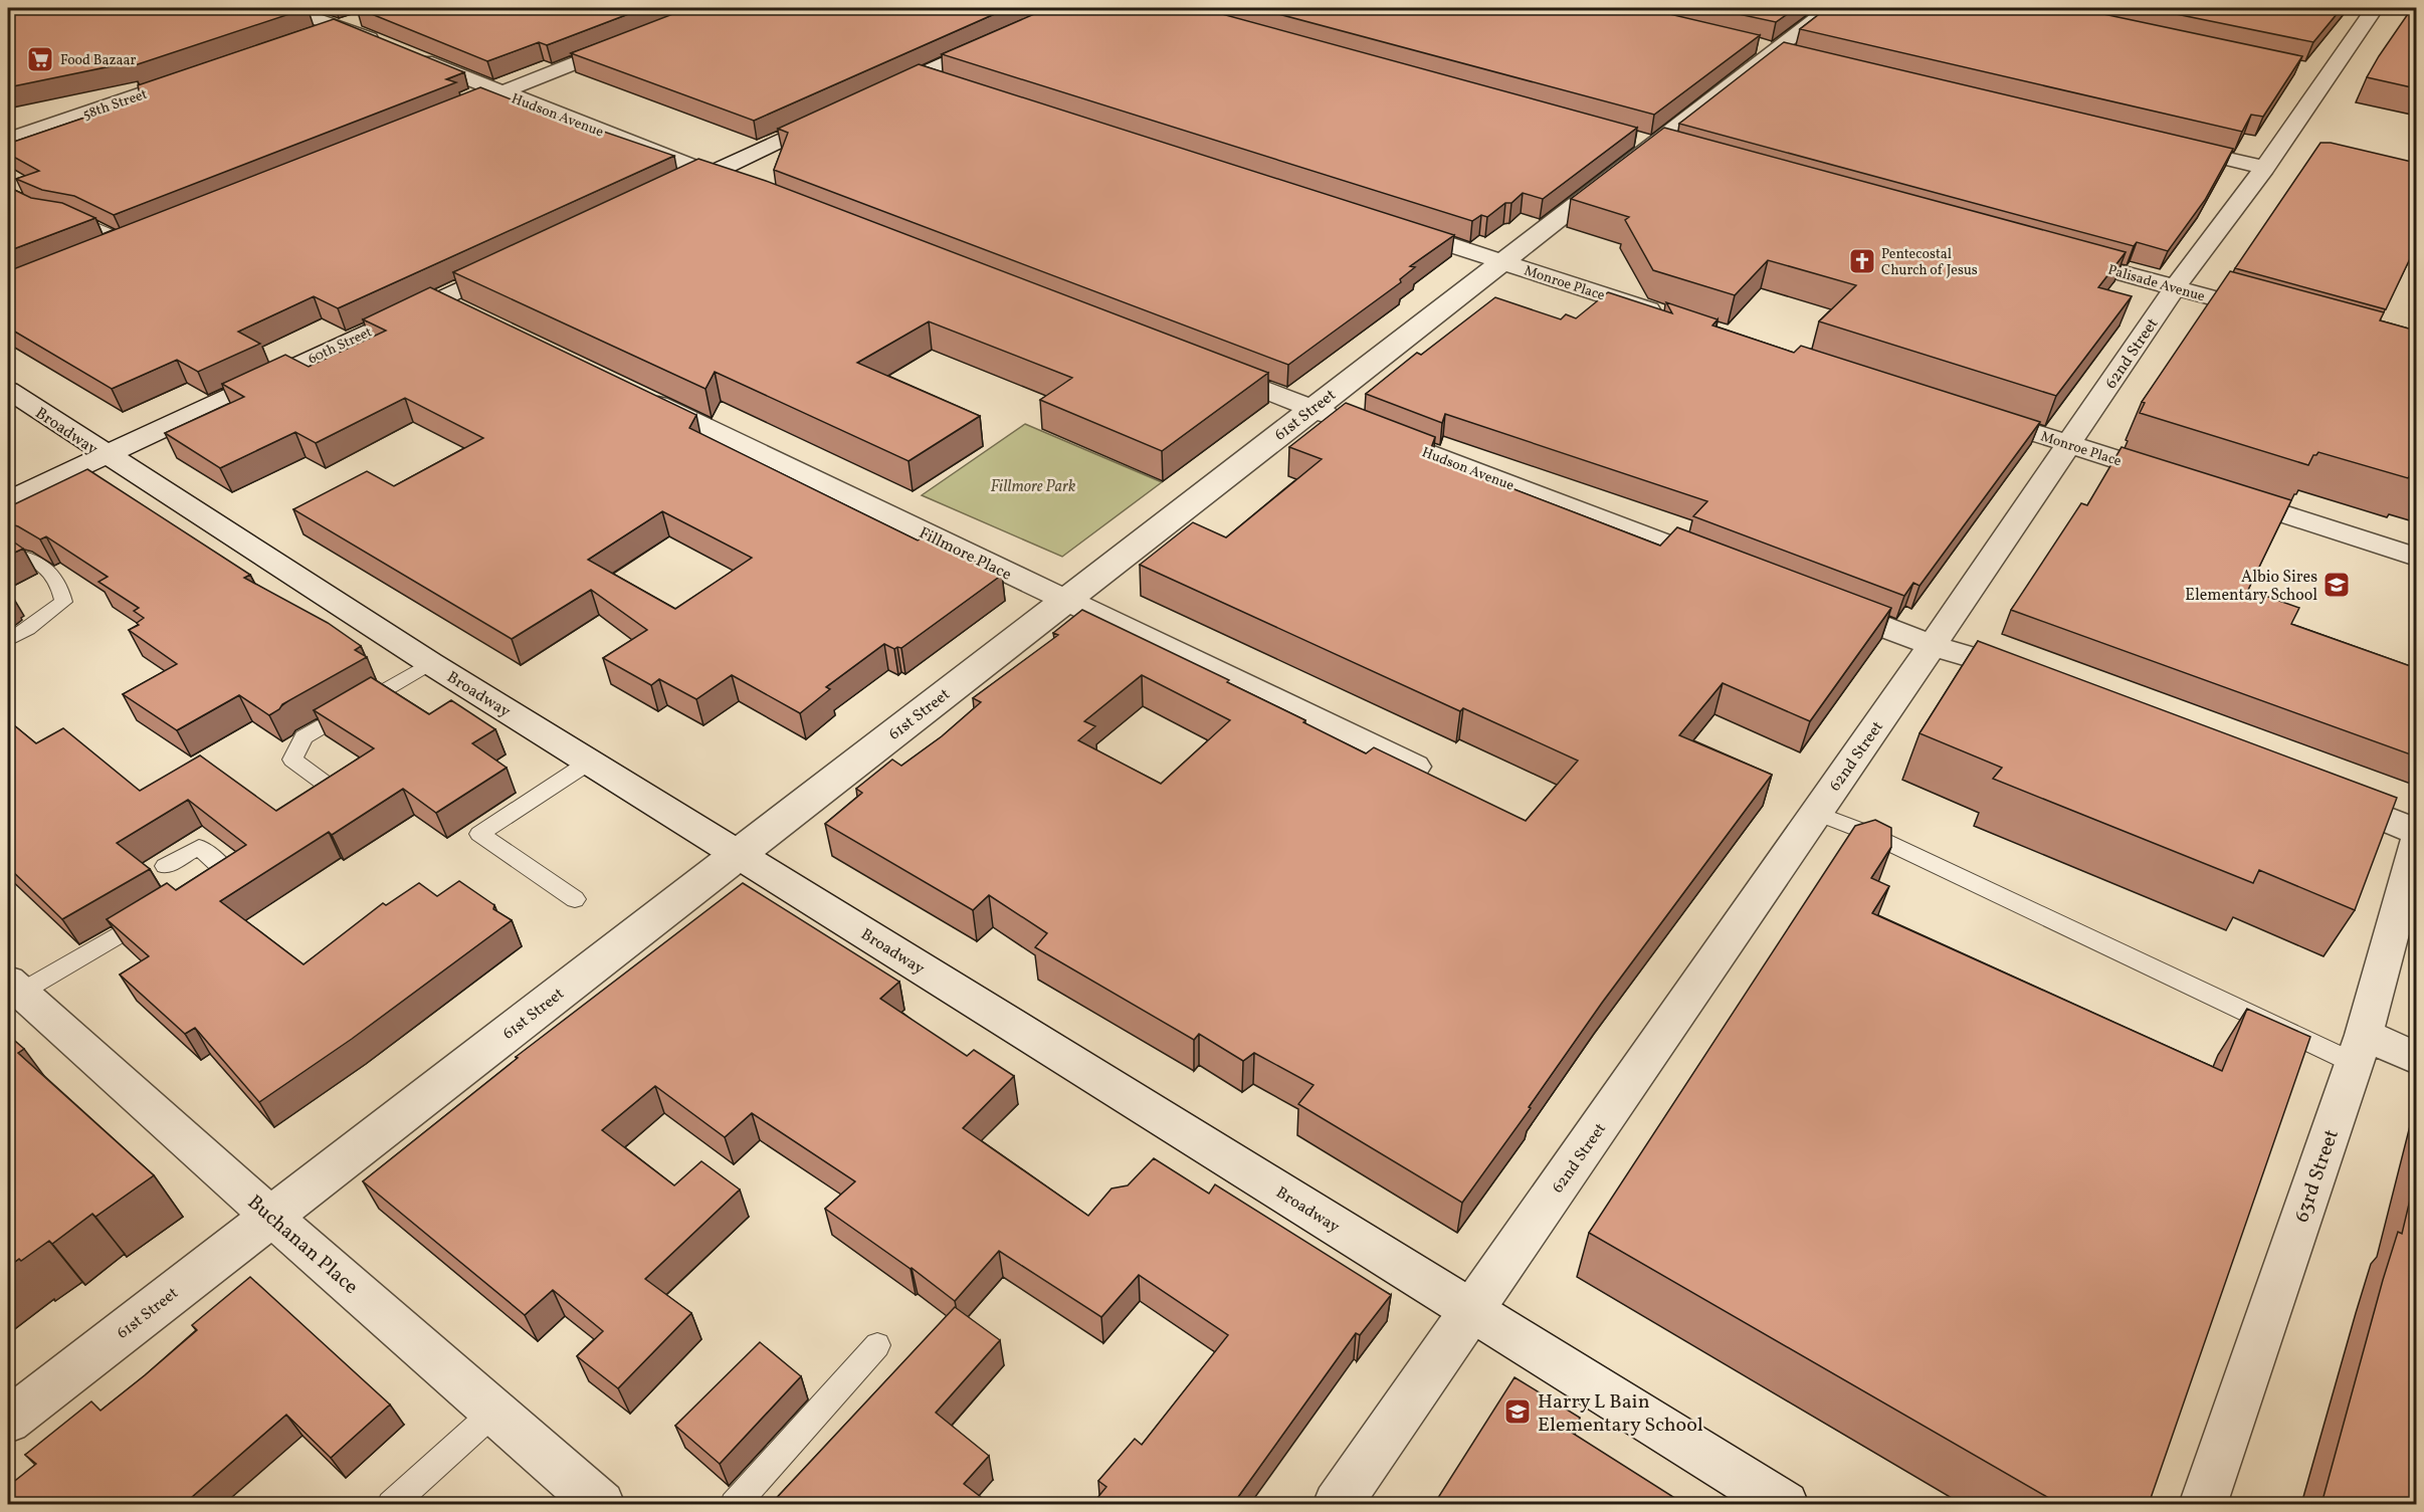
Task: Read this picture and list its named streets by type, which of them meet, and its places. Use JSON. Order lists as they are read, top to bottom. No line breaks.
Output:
{"streets":{"street":["58th Street","Hudson Avenue","Monroe Place","Palisade Avenue","60th Street","62nd Street","61st Street","Broadway","Fillmore Place","63rd Street","Buchanan Place"]},"crossings":[["Hudson Avenue","61st Street"],["Monroe Place","62nd Street"],["Monroe Place","61st Street"],["Palisade Avenue","62nd Street"],["60th Street","Broadway"],["62nd Street","Broadway"],["61st Street","Broadway"],["61st Street","Fillmore Place"],["61st Street","Buchanan Place"]],"parks":["Fillmore Park"],"places":{"supermarket":["Food Bazaar"],"church":["Pentecostal Church of Jesus"],"school or university":["Albio Sires Elementary School","Harry L Bain Elementary School"]}}
